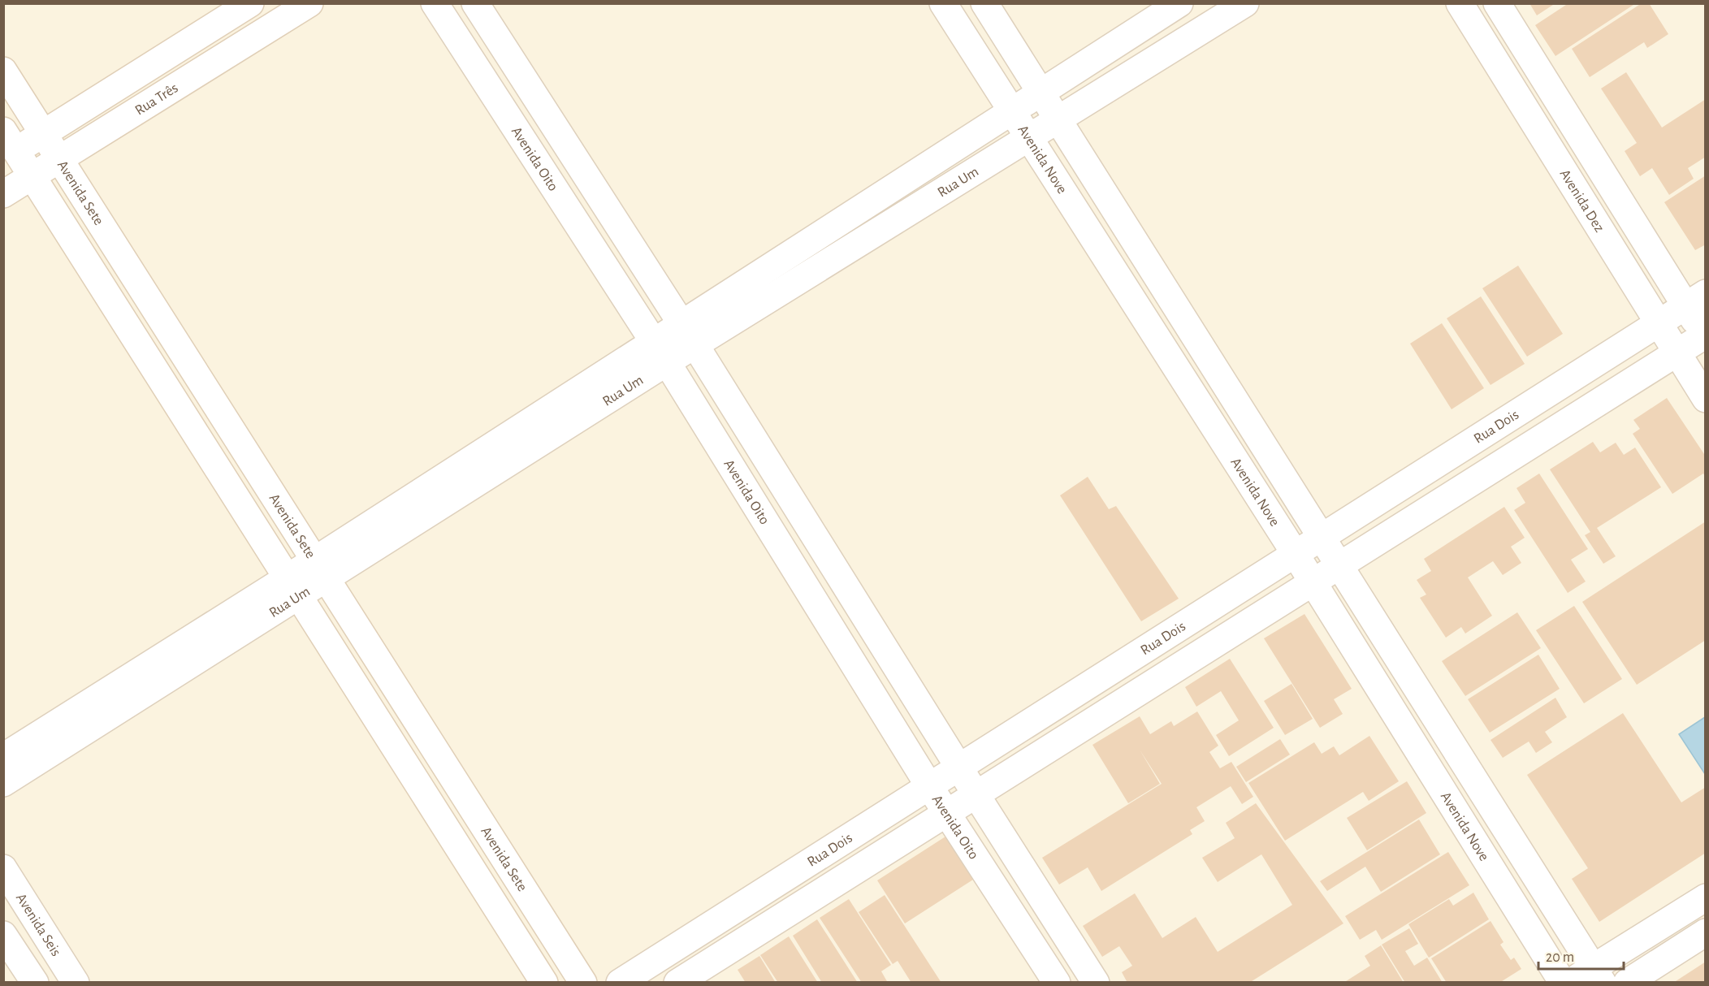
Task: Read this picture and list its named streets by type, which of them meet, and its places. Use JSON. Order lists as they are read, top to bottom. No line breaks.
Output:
{"streets":{"street":["Rua Três","Avenida Oito","Avenida Nove","Rua Um","Avenida Sete","Avenida Dez","Rua Dois","Avenida Seis"]},"crossings":[["Rua Três","Avenida Sete"],["Avenida Oito","Rua Um"],["Avenida Oito","Rua Dois"],["Avenida Nove","Rua Um"],["Avenida Nove","Rua Dois"],["Rua Um","Avenida Sete"],["Avenida Dez","Rua Dois"]],"scale_bar":"20 m"}
